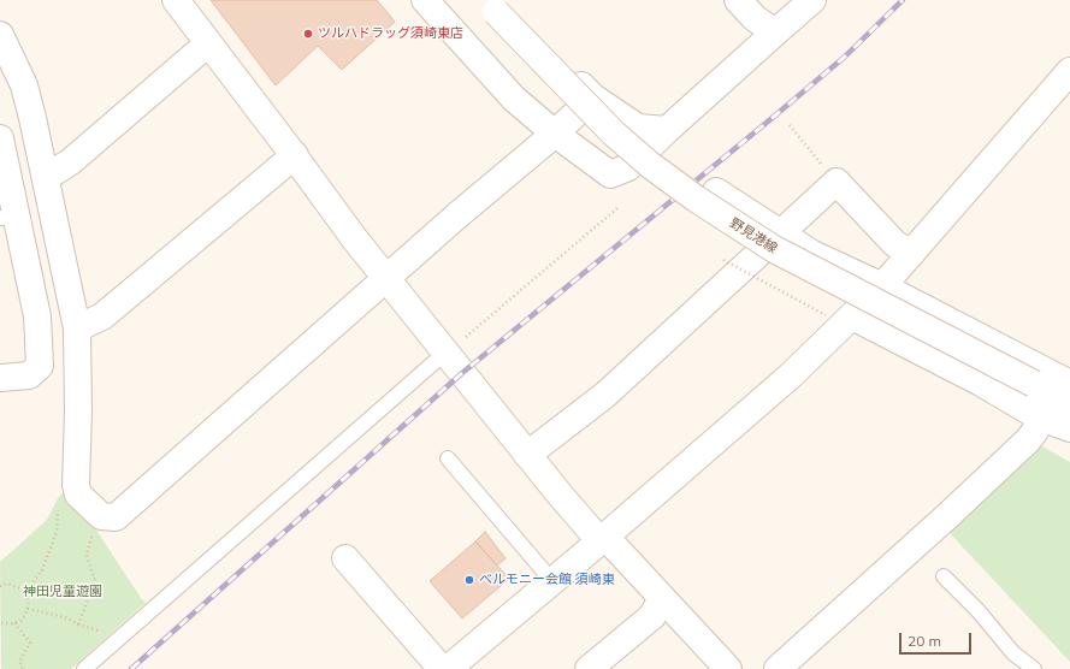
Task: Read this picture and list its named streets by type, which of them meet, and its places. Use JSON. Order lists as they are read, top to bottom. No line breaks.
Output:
{"streets":{"street":["野見港線"]},"parks":["神田児童遊園"],"places":["ツルハドラッグ須崎東店","ベルモニー会館 須崎東"],"scale_bar":"20 m"}
